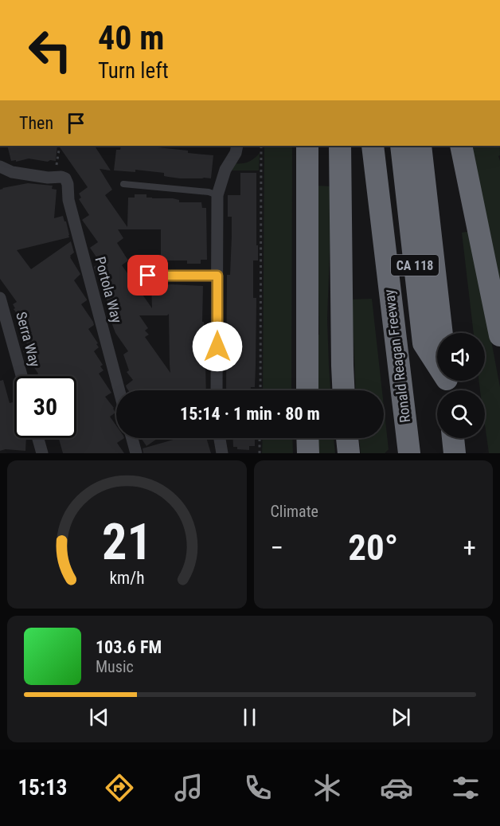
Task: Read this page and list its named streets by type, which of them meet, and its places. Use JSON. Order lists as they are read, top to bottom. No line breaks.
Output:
{"streets":{"highway":["CA 118","Ronald Reagan Freeway"],"street":["Portola Way","Serra Way"]},"crossings":[["CA 118","Ronald Reagan Freeway"]],"page":{"turn":["40 m","Turn left"],"then":"Then","limit":"30","trip":"15:14 · 1 min · 80 m","tile":"Climate","heat":["−","20°","+"],"song":["103.6 FM","Music"],"tabs":"15:13","gauge":["21","km/h"]}}
